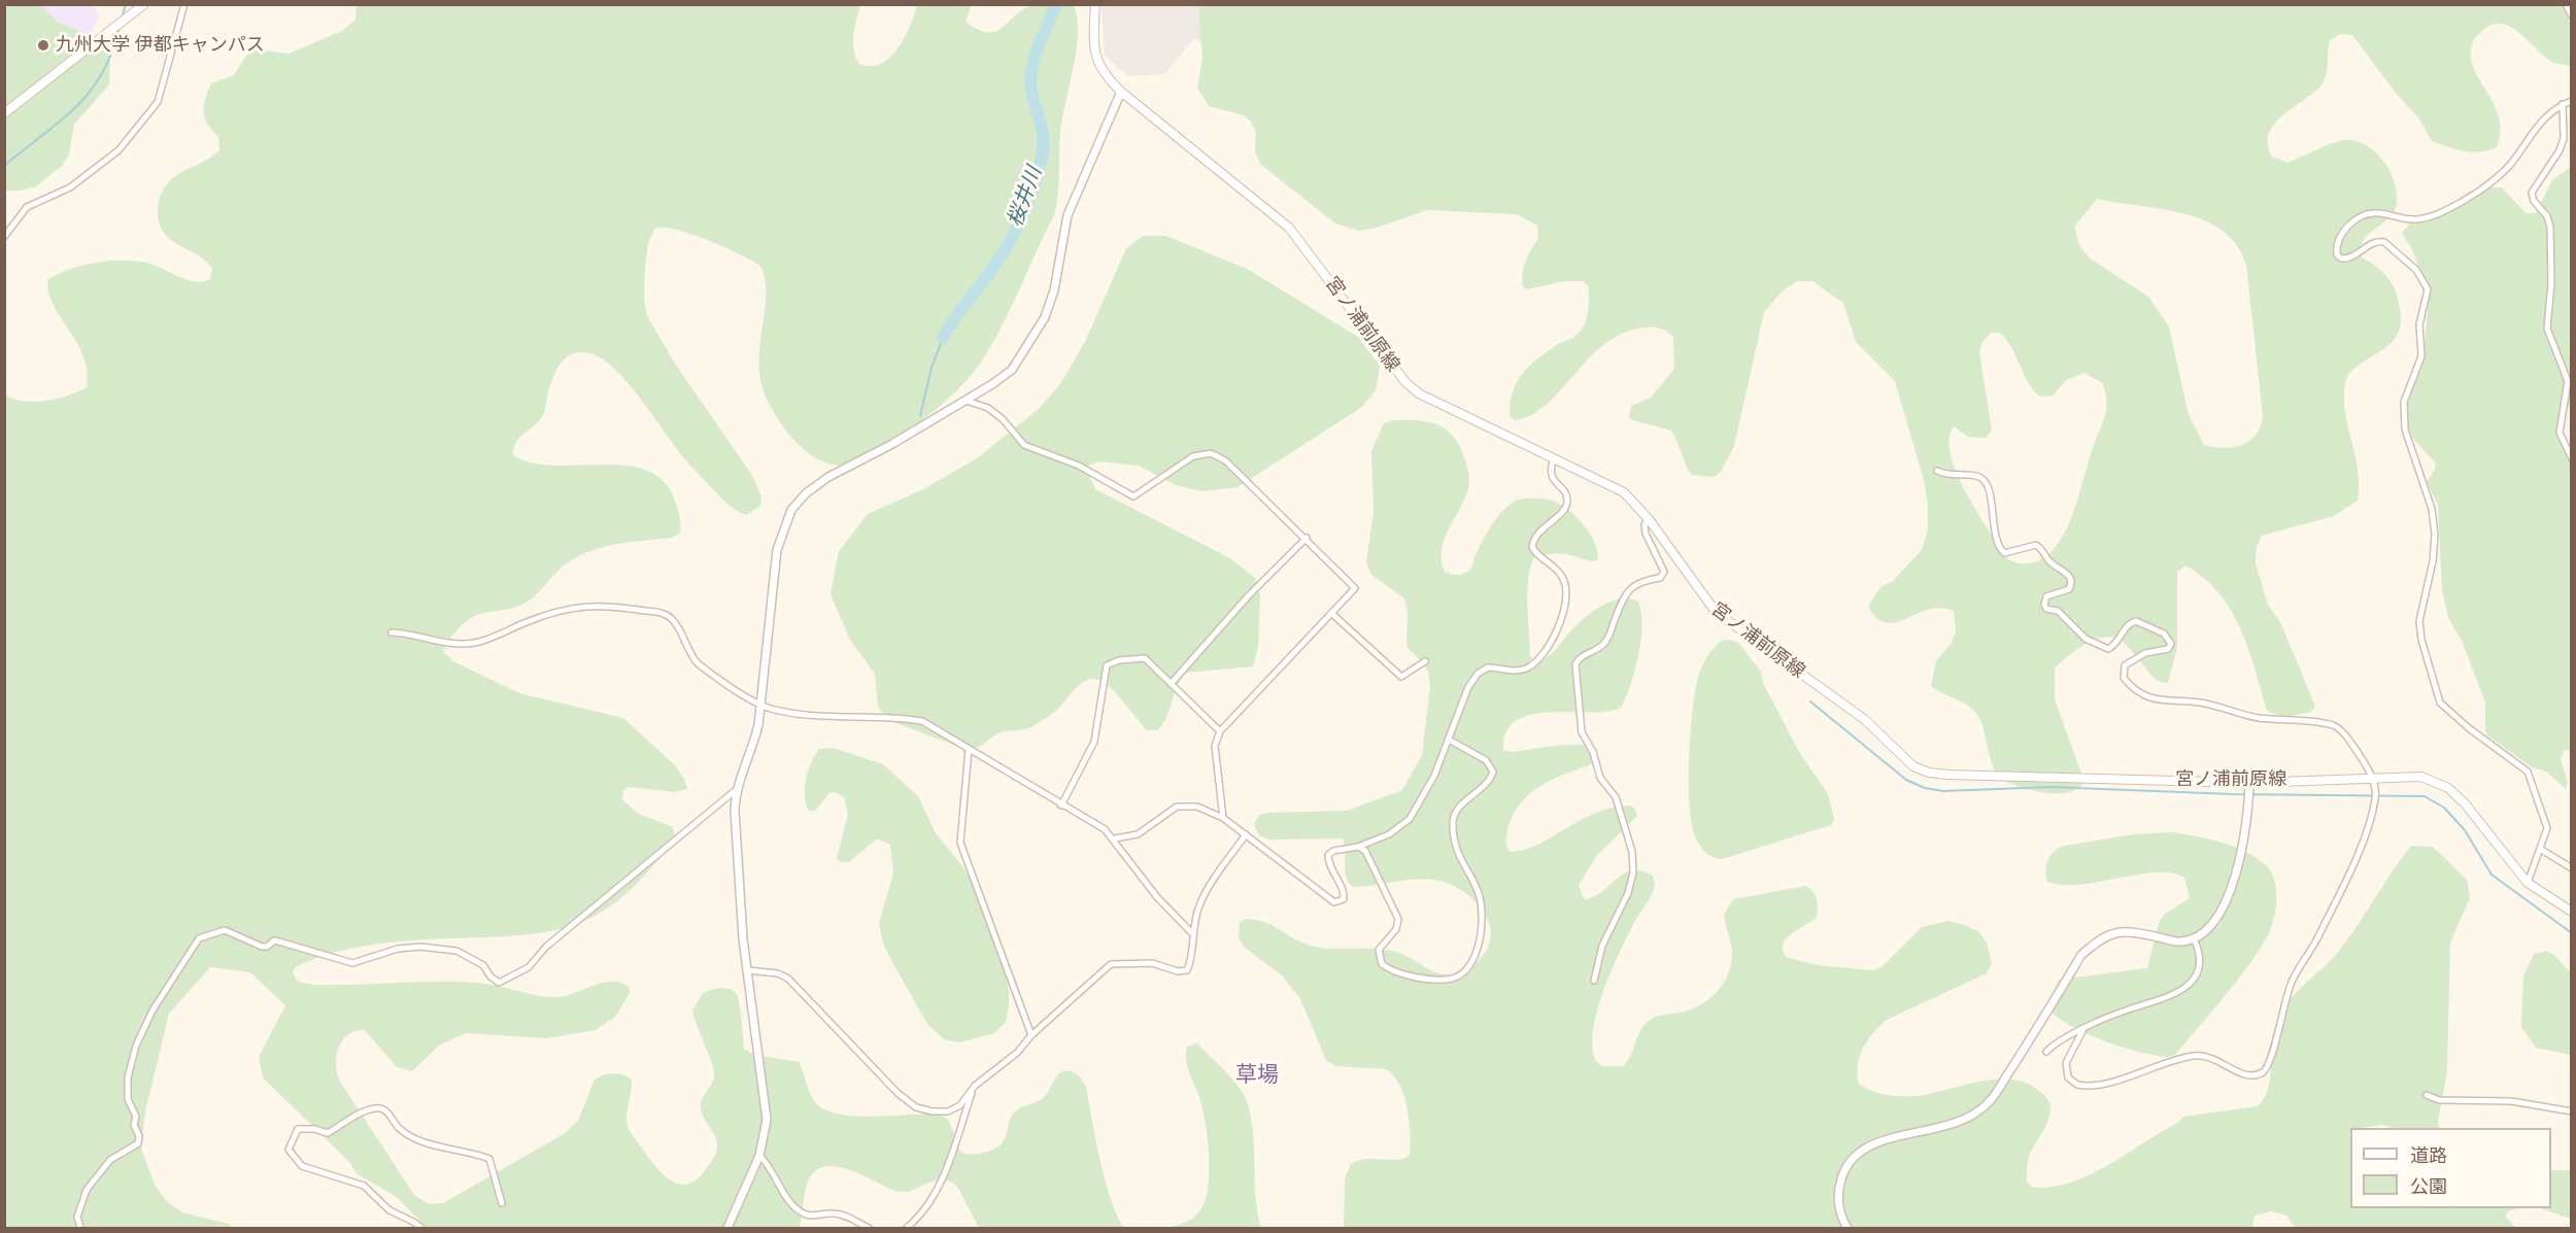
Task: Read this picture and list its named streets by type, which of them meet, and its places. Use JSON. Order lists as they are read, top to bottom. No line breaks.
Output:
{"streets":{"main road":["宮ノ浦前原線"]},"districts":["草場"],"water":["桜井川"],"places":["九州大学 伊都キャンパス"],"legend":["道路","公園"]}
